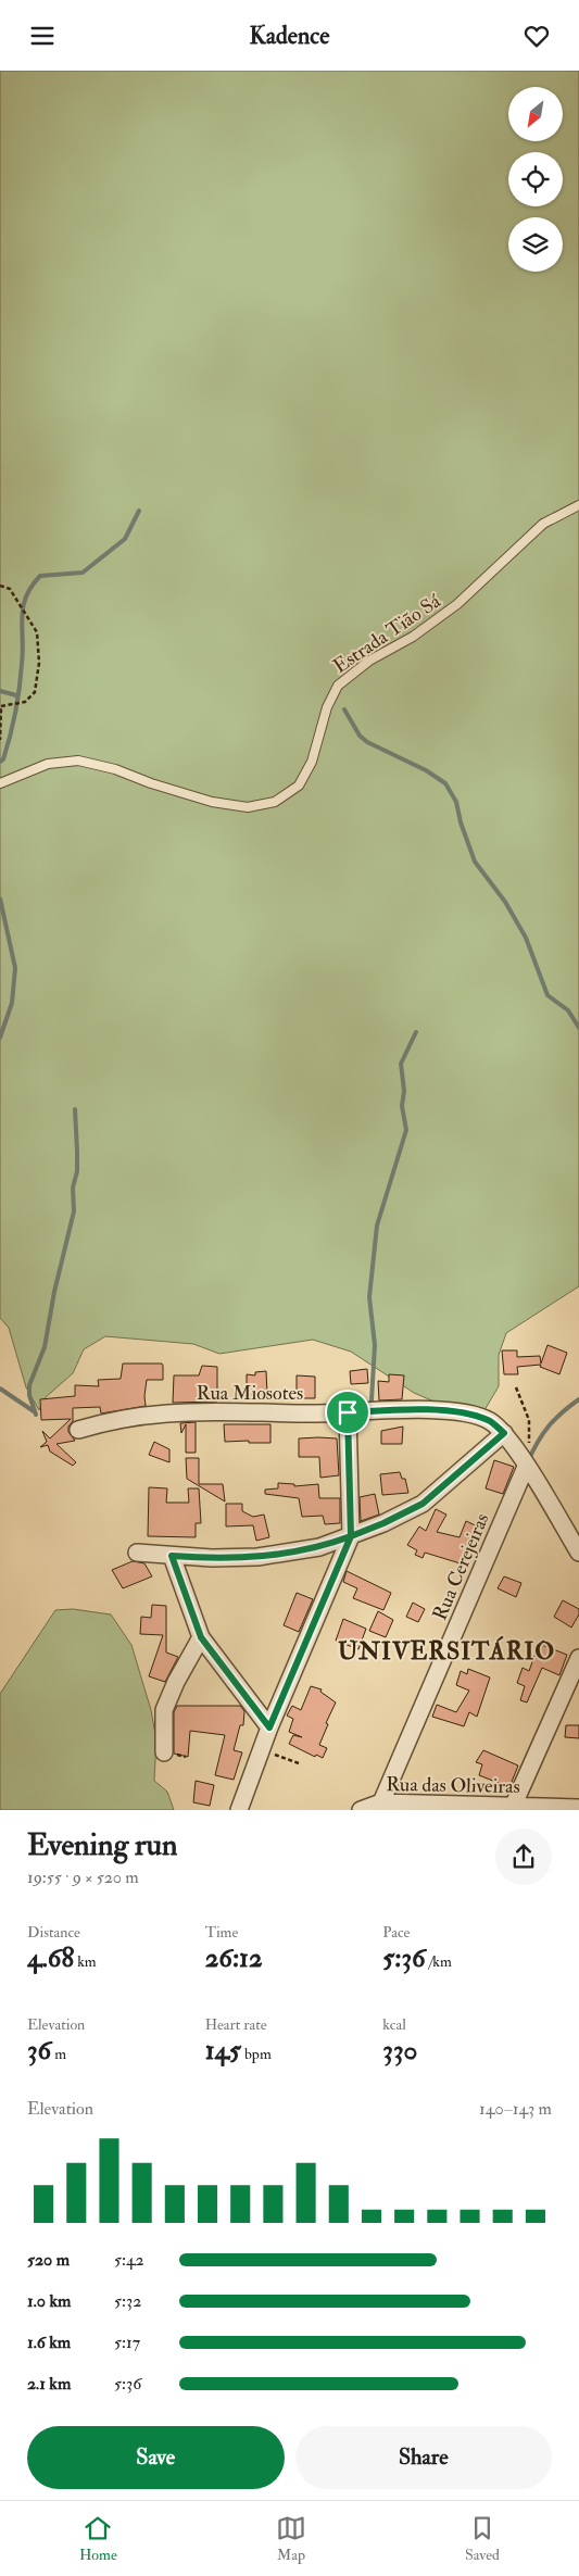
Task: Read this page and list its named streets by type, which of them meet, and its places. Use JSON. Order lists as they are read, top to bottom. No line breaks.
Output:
{"streets":{"street":["Rua Miosotes","Rua Cerejeiras","Rua das Oliveiras"],"lane":["Estrada Tião Sá"]},"crossings":[["Rua Miosotes","Rua Cerejeiras"],["Rua Cerejeiras","Rua das Oliveiras"]],"districts":["UNIVERSITÁRIO"],"north":"bottom left","page":{"header":"Kadence","heading":["Evening run","19:55 · 9 × 520 m"],"stats":[["Distance","4.68 km"],["Time","26:12"],["Pace","5:36 /km"],["Elevation","36 m"],["Heart rate","145 bpm"],["kcal","330"]],"chart":["Elevation","140–143 m"],"list":[{"name":"520 m","note":"5:42"},{"name":"1.0 km","note":"5:32"},{"name":"1.6 km","note":"5:17"},{"name":"2.1 km","note":"5:36"}],"buttons":["Save","Share"],"tabs":["Home","Map","Saved"]}}
